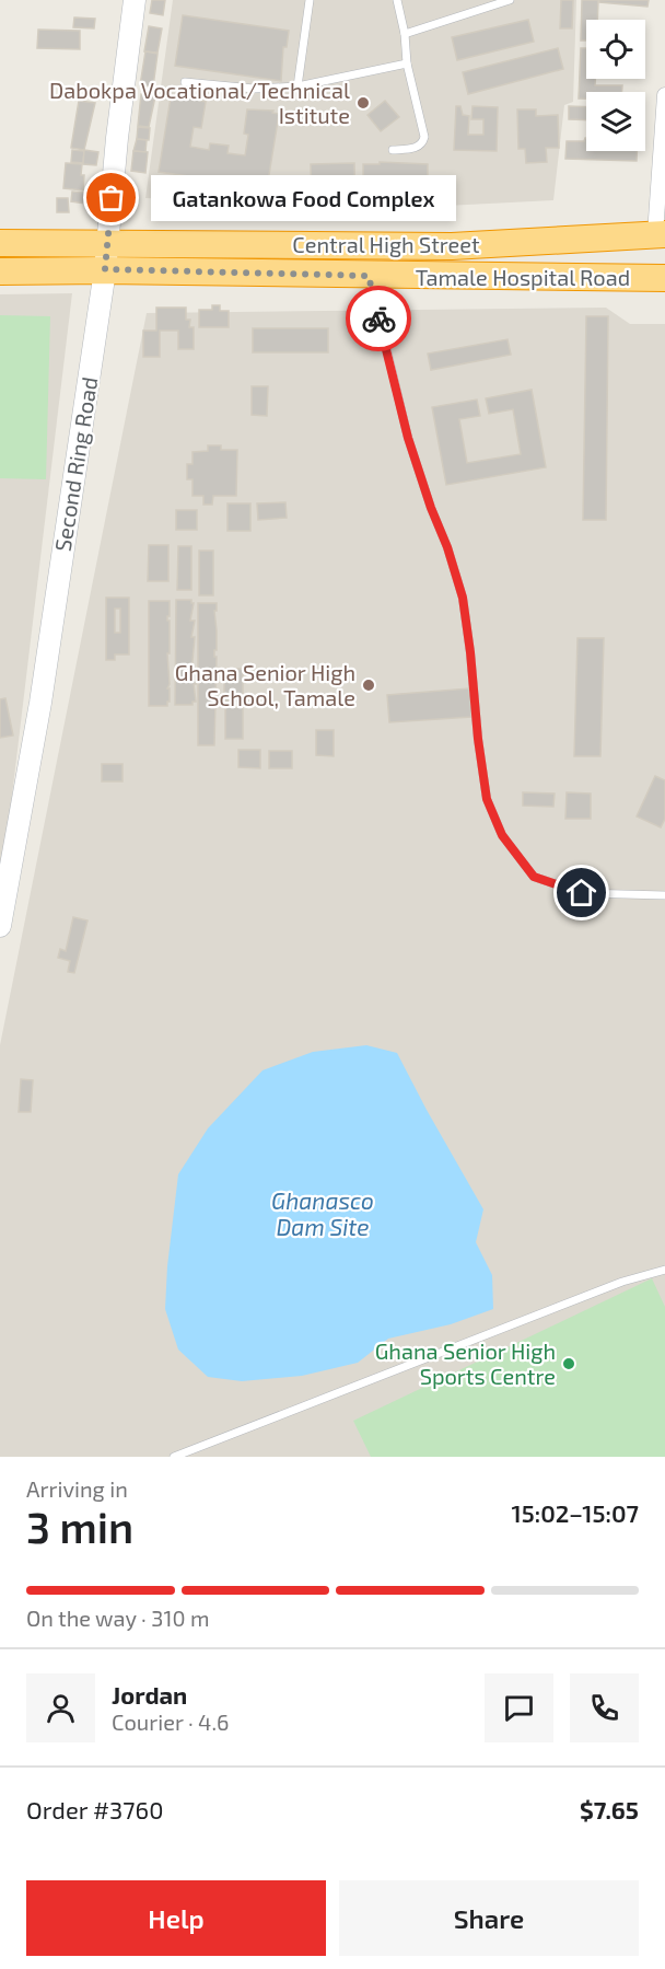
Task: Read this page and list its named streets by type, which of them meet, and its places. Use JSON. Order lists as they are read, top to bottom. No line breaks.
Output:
{"streets":{"highway":["Central High Street","Tamale Hospital Road"],"street":["Second Ring Road"]},"crossings":[["Central High Street","Tamale Hospital Road"],["Central High Street","Second Ring Road"],["Tamale Hospital Road","Second Ring Road"]],"water":["Ghanasco Dam Site"],"places":["Dabokpa Vocational/Technical Istitute","Gatankowa Food Complex","Ghana Senior High School, Tamale","Ghana Senior High Sports Centre"],"page":{"bubble":"Gatankowa Food Complex","heading":["3 min","Arriving in","15:02–15:07"],"panel":["Jordan","Courier · 4.6","Order #3760","$7.65"],"bar":"On the way · 310 m","buttons":["Help","Share"]}}
